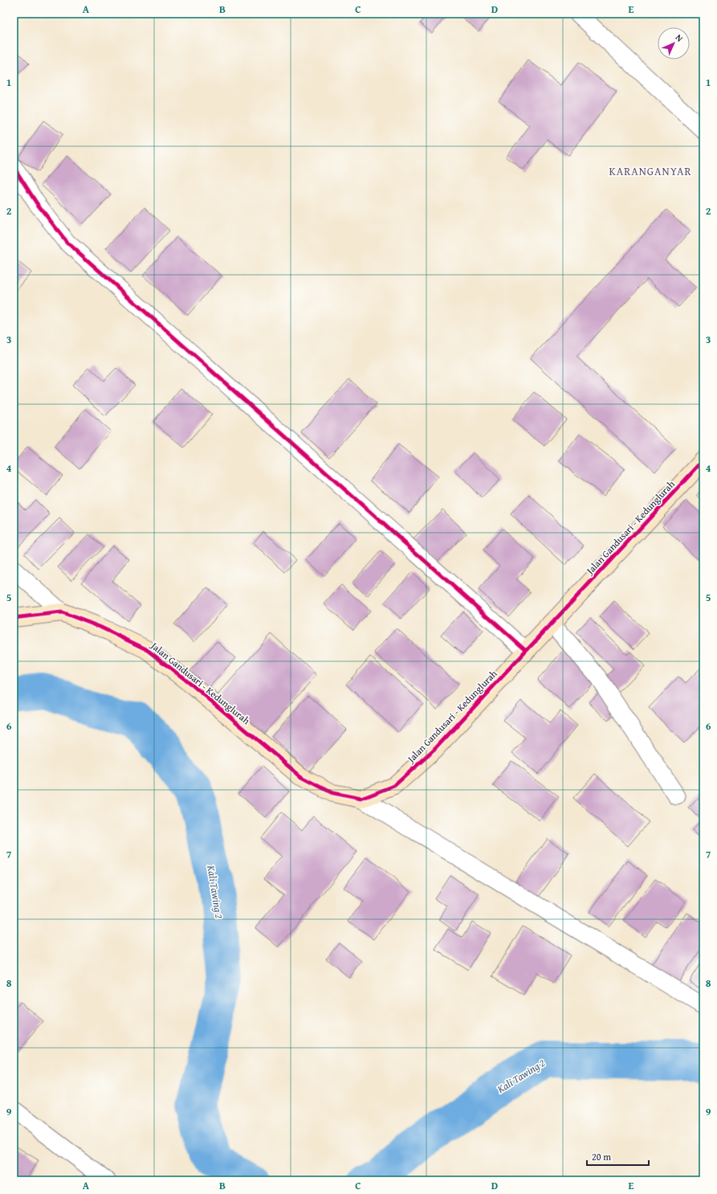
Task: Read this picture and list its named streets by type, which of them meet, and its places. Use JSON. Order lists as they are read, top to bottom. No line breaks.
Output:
{"streets":{"street":["Jalan Gandusari - Kedunglurah"]},"districts":["KARANGANYAR"],"water":["Kali Tawing 2"],"scale_bar":"20 m","north":"top right","grid":{"columns":["A","B","C","D","E"],"rows":["1","2","3","4","5","6","7","8","9"]}}
